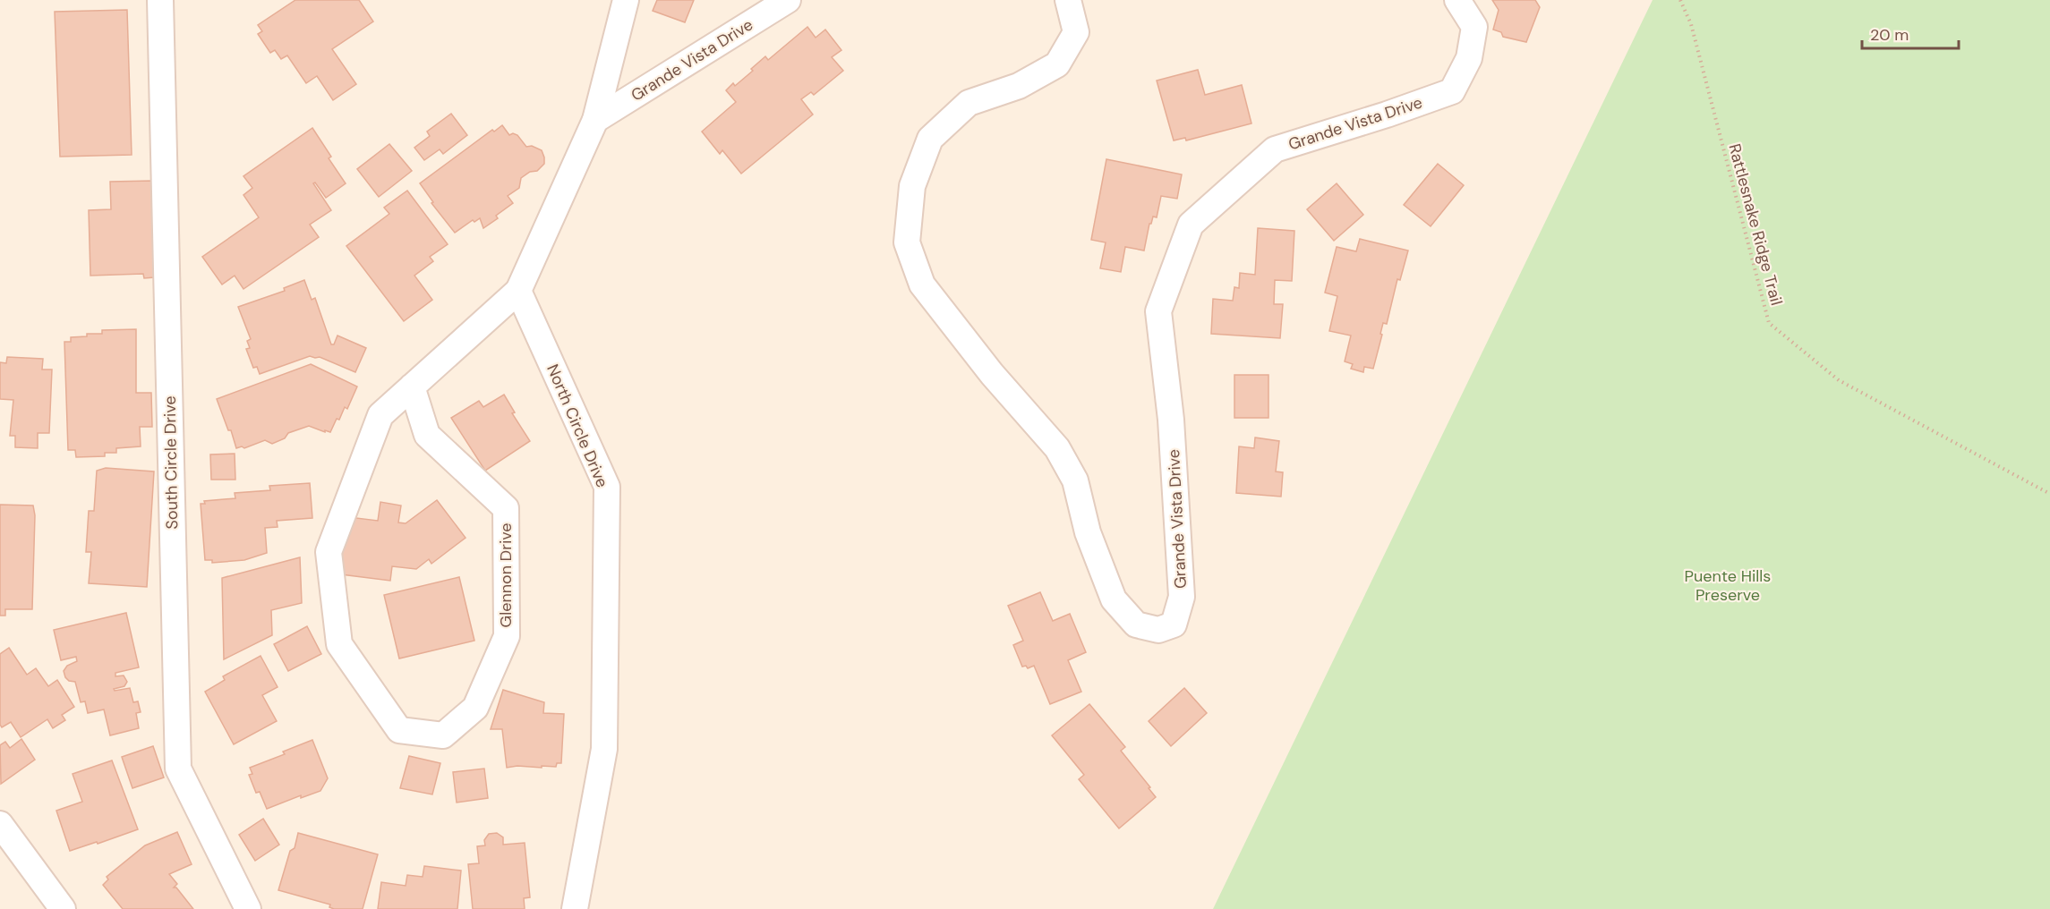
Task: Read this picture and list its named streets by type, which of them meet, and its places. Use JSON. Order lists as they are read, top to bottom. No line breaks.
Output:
{"streets":{"street":["Grande Vista Drive","North Circle Drive","South Circle Drive","Glennon Drive"],"path":["Rattlesnake Ridge Trail"]},"crossings":[["North Circle Drive","Glennon Drive"]],"parks":["Puente Hills Preserve"],"scale_bar":"20 m"}
